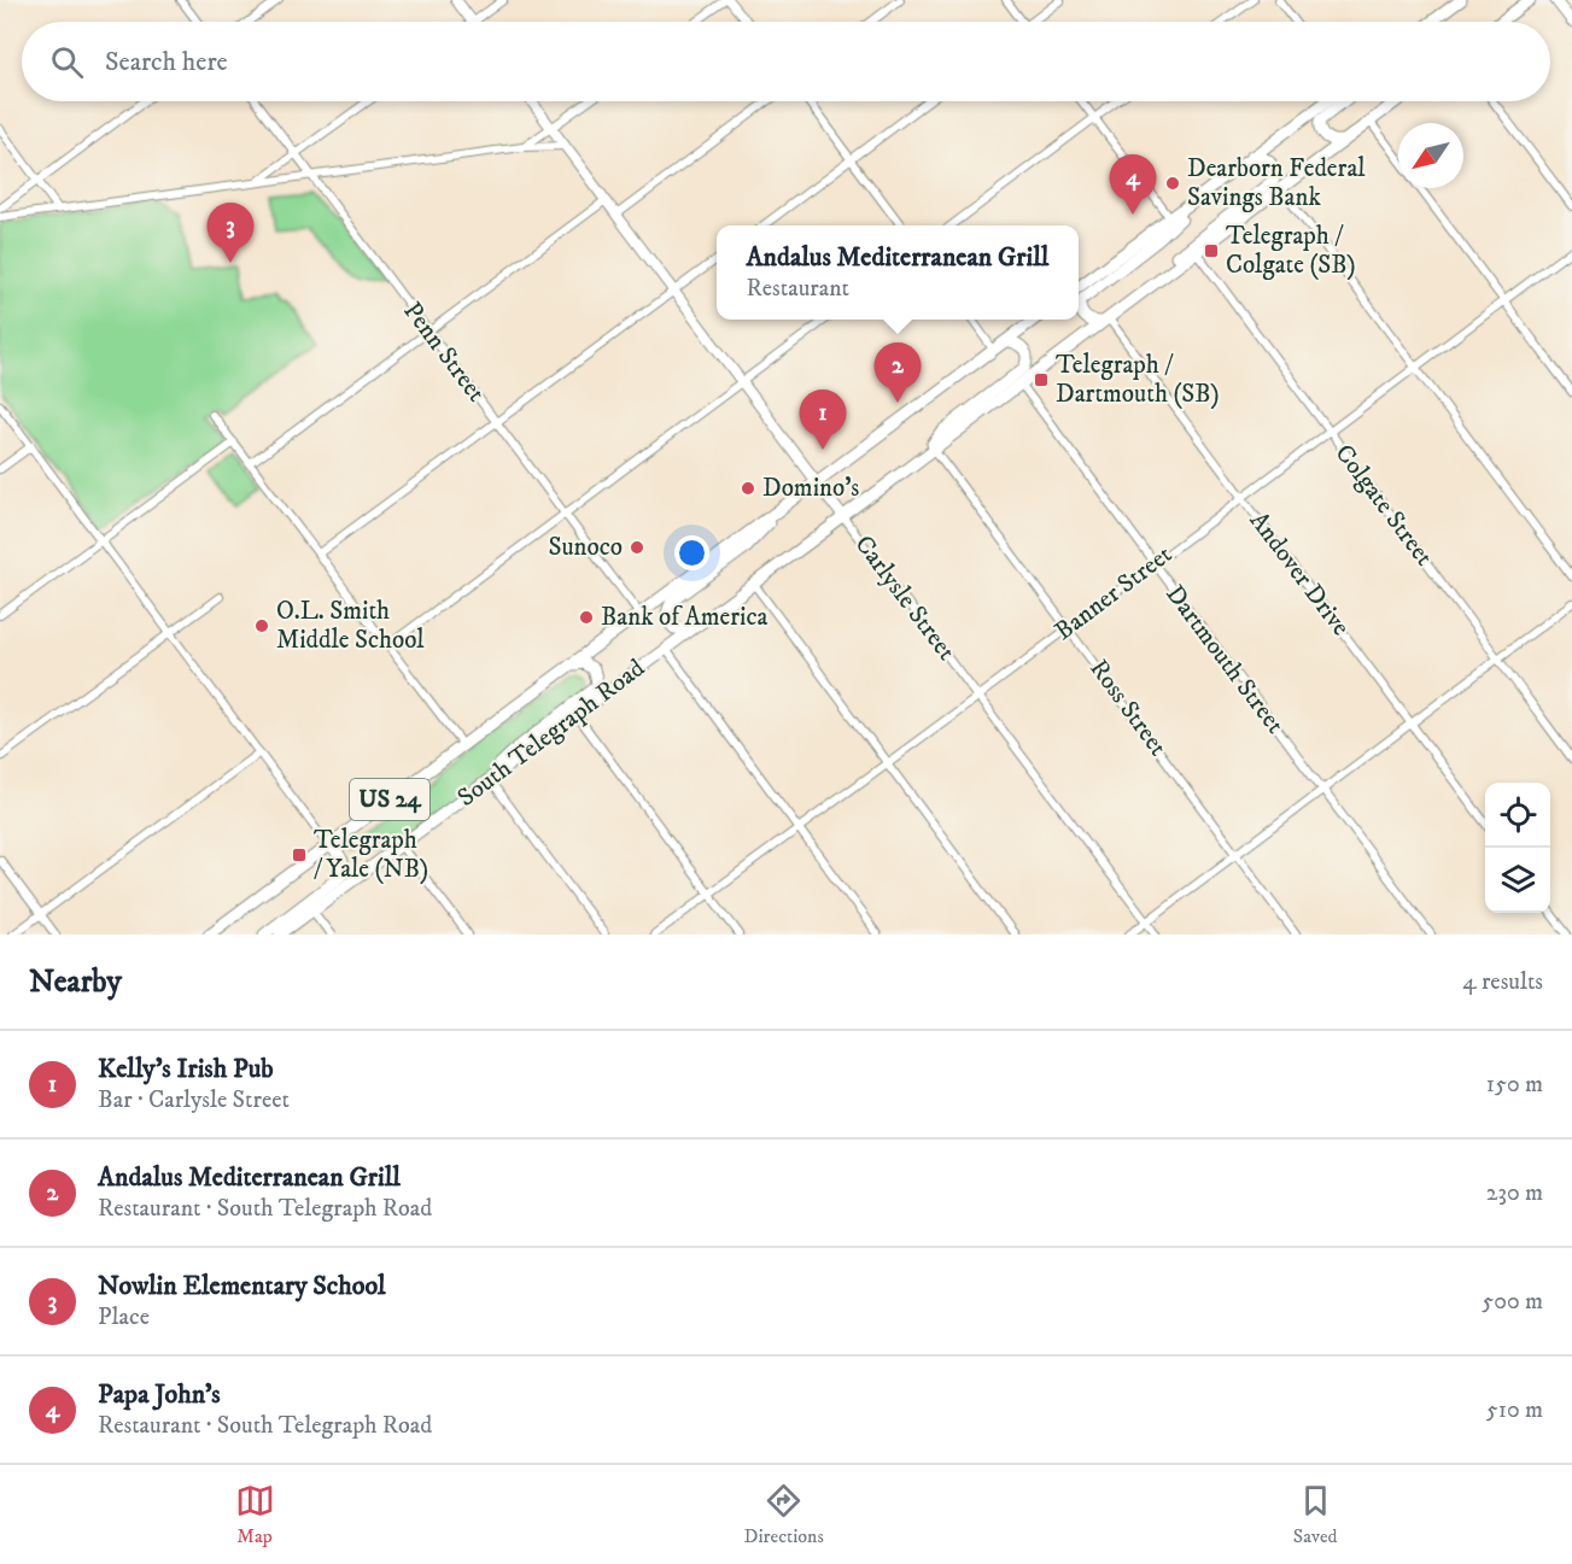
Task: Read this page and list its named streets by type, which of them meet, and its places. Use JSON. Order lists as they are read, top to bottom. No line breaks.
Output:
{"streets":{"main road":["South Telegraph Road","US 24"],"street":["Penn Street","Colgate Street","Andover Drive","Banner Street","Carlysle Street","Dartmouth Street","Ross Street"]},"crossings":[["Penn Street","South Telegraph Road"],["Colgate Street","Banner Street"],["Colgate Street","South Telegraph Road"],["Andover Drive","Banner Street"],["Andover Drive","South Telegraph Road"],["Banner Street","Carlysle Street"],["Banner Street","Dartmouth Street"],["Banner Street","Ross Street"],["Carlysle Street","South Telegraph Road"],["Dartmouth Street","South Telegraph Road"],["Ross Street","South Telegraph Road"]],"places":{"other":["Dearborn Federal Savings Bank","Domino's","Sunoco","Bank of America","O.L. Smith Middle School"],"transit":["Telegraph / Colgate (SB)","Telegraph / Dartmouth (SB)","Telegraph / Yale (NB)"]},"north":"bottom left","page":{"search":"Search here","pins":["4","3","2","1"],"popup":["Andalus Mediterranean Grill","Restaurant"],"heading":["Nearby","4 results"],"list":[{"mark":"1","name":"Kelly's Irish Pub","note":"Bar · Carlysle Street","value":"150 m"},{"mark":"2","name":"Andalus Mediterranean Grill","note":"Restaurant · South Telegraph Road","value":"230 m"},{"mark":"3","name":"Nowlin Elementary School","note":"Place","value":"500 m"},{"mark":"4","name":"Papa John's","note":"Restaurant · South Telegraph Road","value":"510 m"}],"nav":["Map","Directions","Saved"]}}
